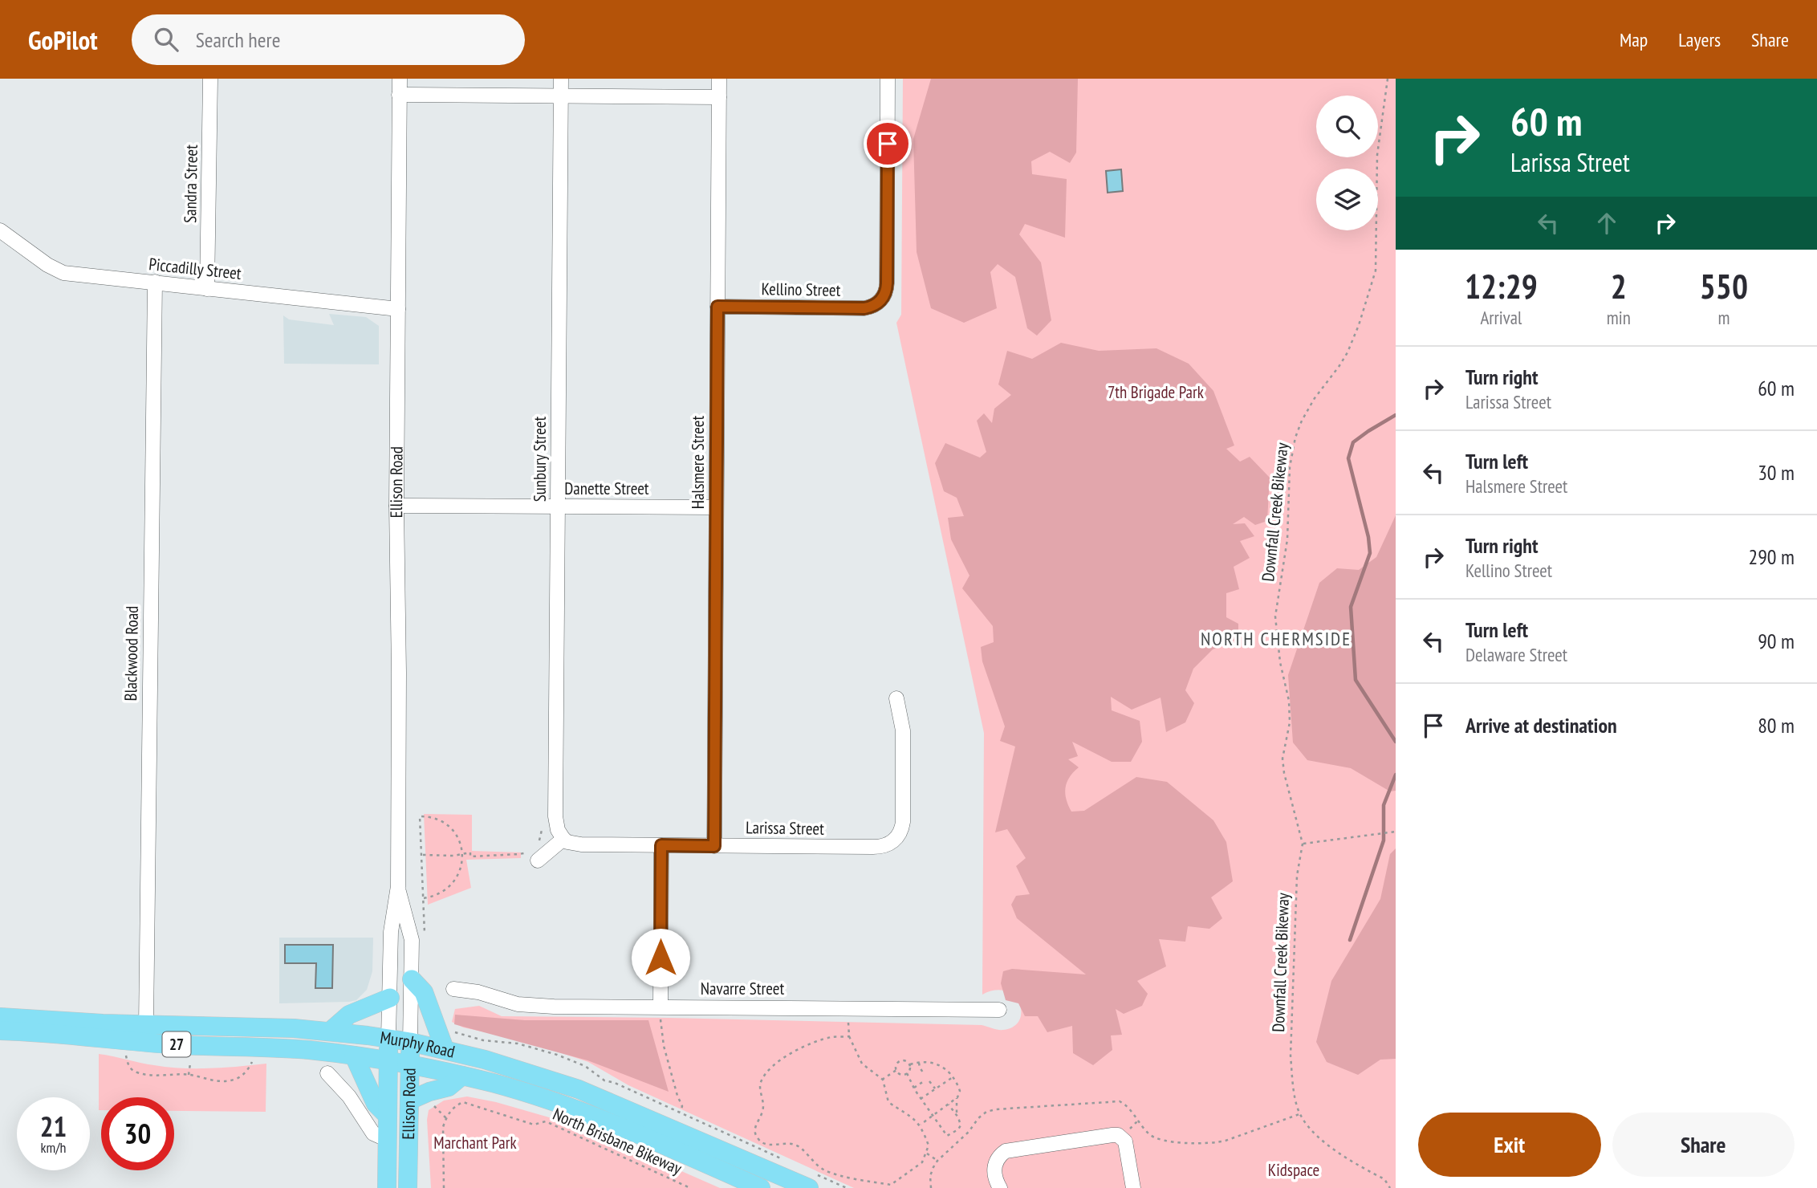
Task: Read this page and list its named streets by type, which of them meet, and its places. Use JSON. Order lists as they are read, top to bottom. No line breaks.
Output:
{"streets":{"main road":["Ellison Road","27","Murphy Road"],"street":["Sandra Street","Piccadilly Street","Kellino Street","Sunbury Street","Halsmere Street","Danette Street","Blackwood Road","Larissa Street","Navarre Street"],"path":["Downfall Creek Bikeway","North Brisbane Bikeway"]},"crossings":[["Sandra Street","Piccadilly Street"],["Piccadilly Street","Ellison Road"],["Piccadilly Street","Blackwood Road"],["Kellino Street","Halsmere Street"],["Sunbury Street","Danette Street"],["Sunbury Street","Larissa Street"],["Halsmere Street","Danette Street"],["Halsmere Street","Larissa Street"],["Ellison Road","Danette Street"],["Ellison Road","Murphy Road"],["Blackwood Road","Murphy Road"]],"districts":["NORTH CHERMSIDE"],"parks":["7th Brigade Park","Marchant Park","Kidspace"],"page":{"header":"GoPilot","search":"Search here","nav":["Map","Layers","Share"],"turn":["60 m","Larissa Street"],"eta":["12:29","Arrival","2","min","550","m"],"list":[{"name":"Turn right","note":"Larissa Street","value":"60 m"},{"name":"Turn left","note":"Halsmere Street","value":"30 m"},{"name":"Turn right","note":"Kellino Street","value":"290 m"},{"name":"Turn left","note":"Delaware Street","value":"90 m"},{"name":"Arrive at destination","value":"80 m"}],"speed":"21 km/h","limit":"30","buttons":["Exit","Share"]}}
